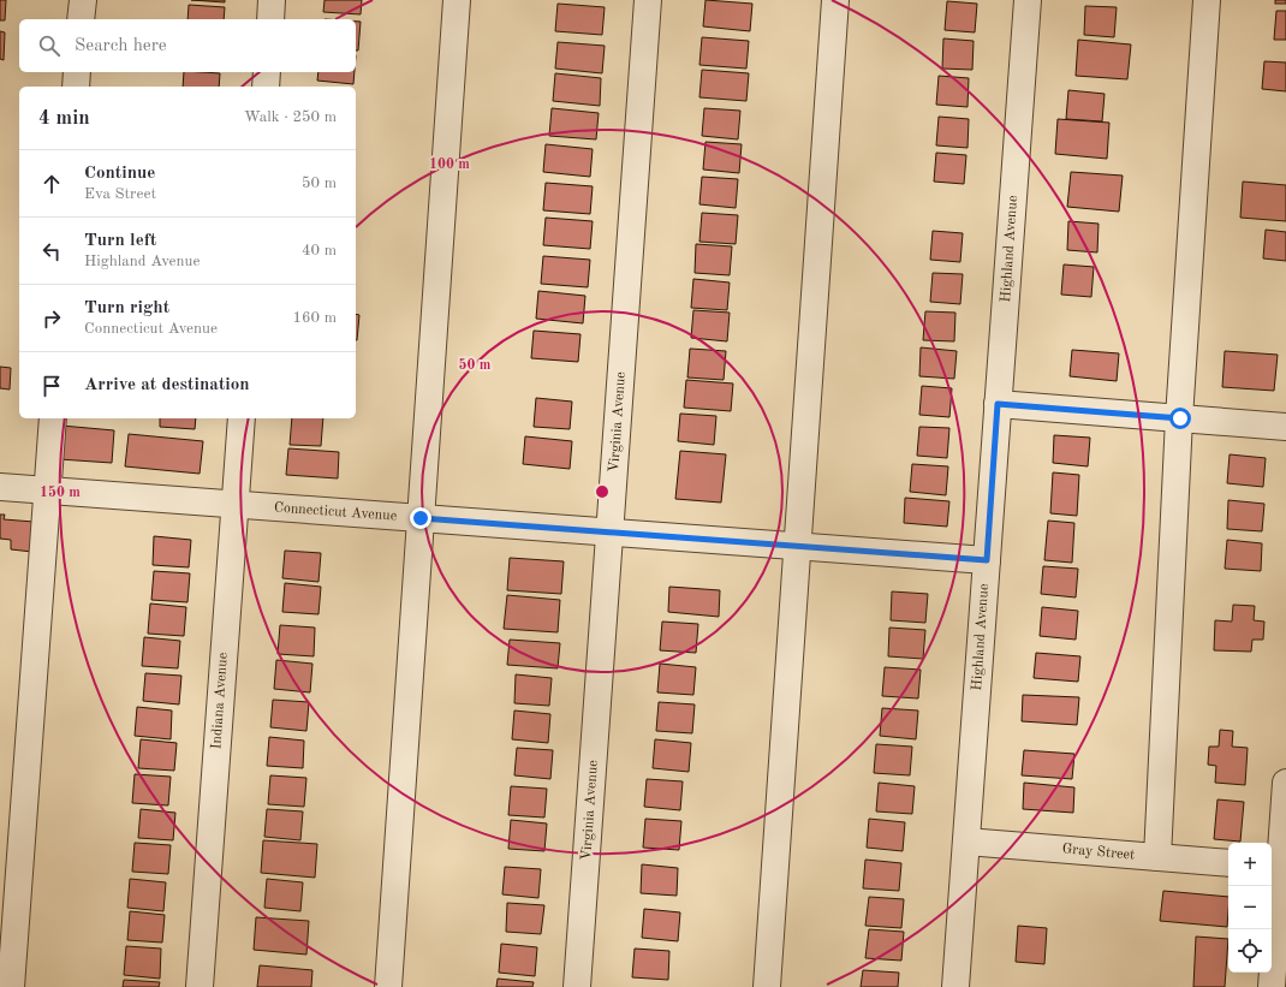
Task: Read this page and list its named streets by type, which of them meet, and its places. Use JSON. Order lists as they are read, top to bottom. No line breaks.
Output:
{"streets":{"street":["Highland Avenue","Virginia Avenue","Connecticut Avenue","Indiana Avenue","Gray Street"]},"crossings":[["Highland Avenue","Connecticut Avenue"],["Highland Avenue","Gray Street"],["Virginia Avenue","Connecticut Avenue"],["Connecticut Avenue","Indiana Avenue"]],"page":{"search":"Search here","heading":["4 min","Walk · 250 m"],"list":[["Continue","Eva Street","50 m"],["Turn left","Highland Avenue","40 m"],["Turn right","Connecticut Avenue","160 m"],"Arrive at destination"],"map_buttons":["+","−"]},"rings":["100 m","50 m","150 m"]}
